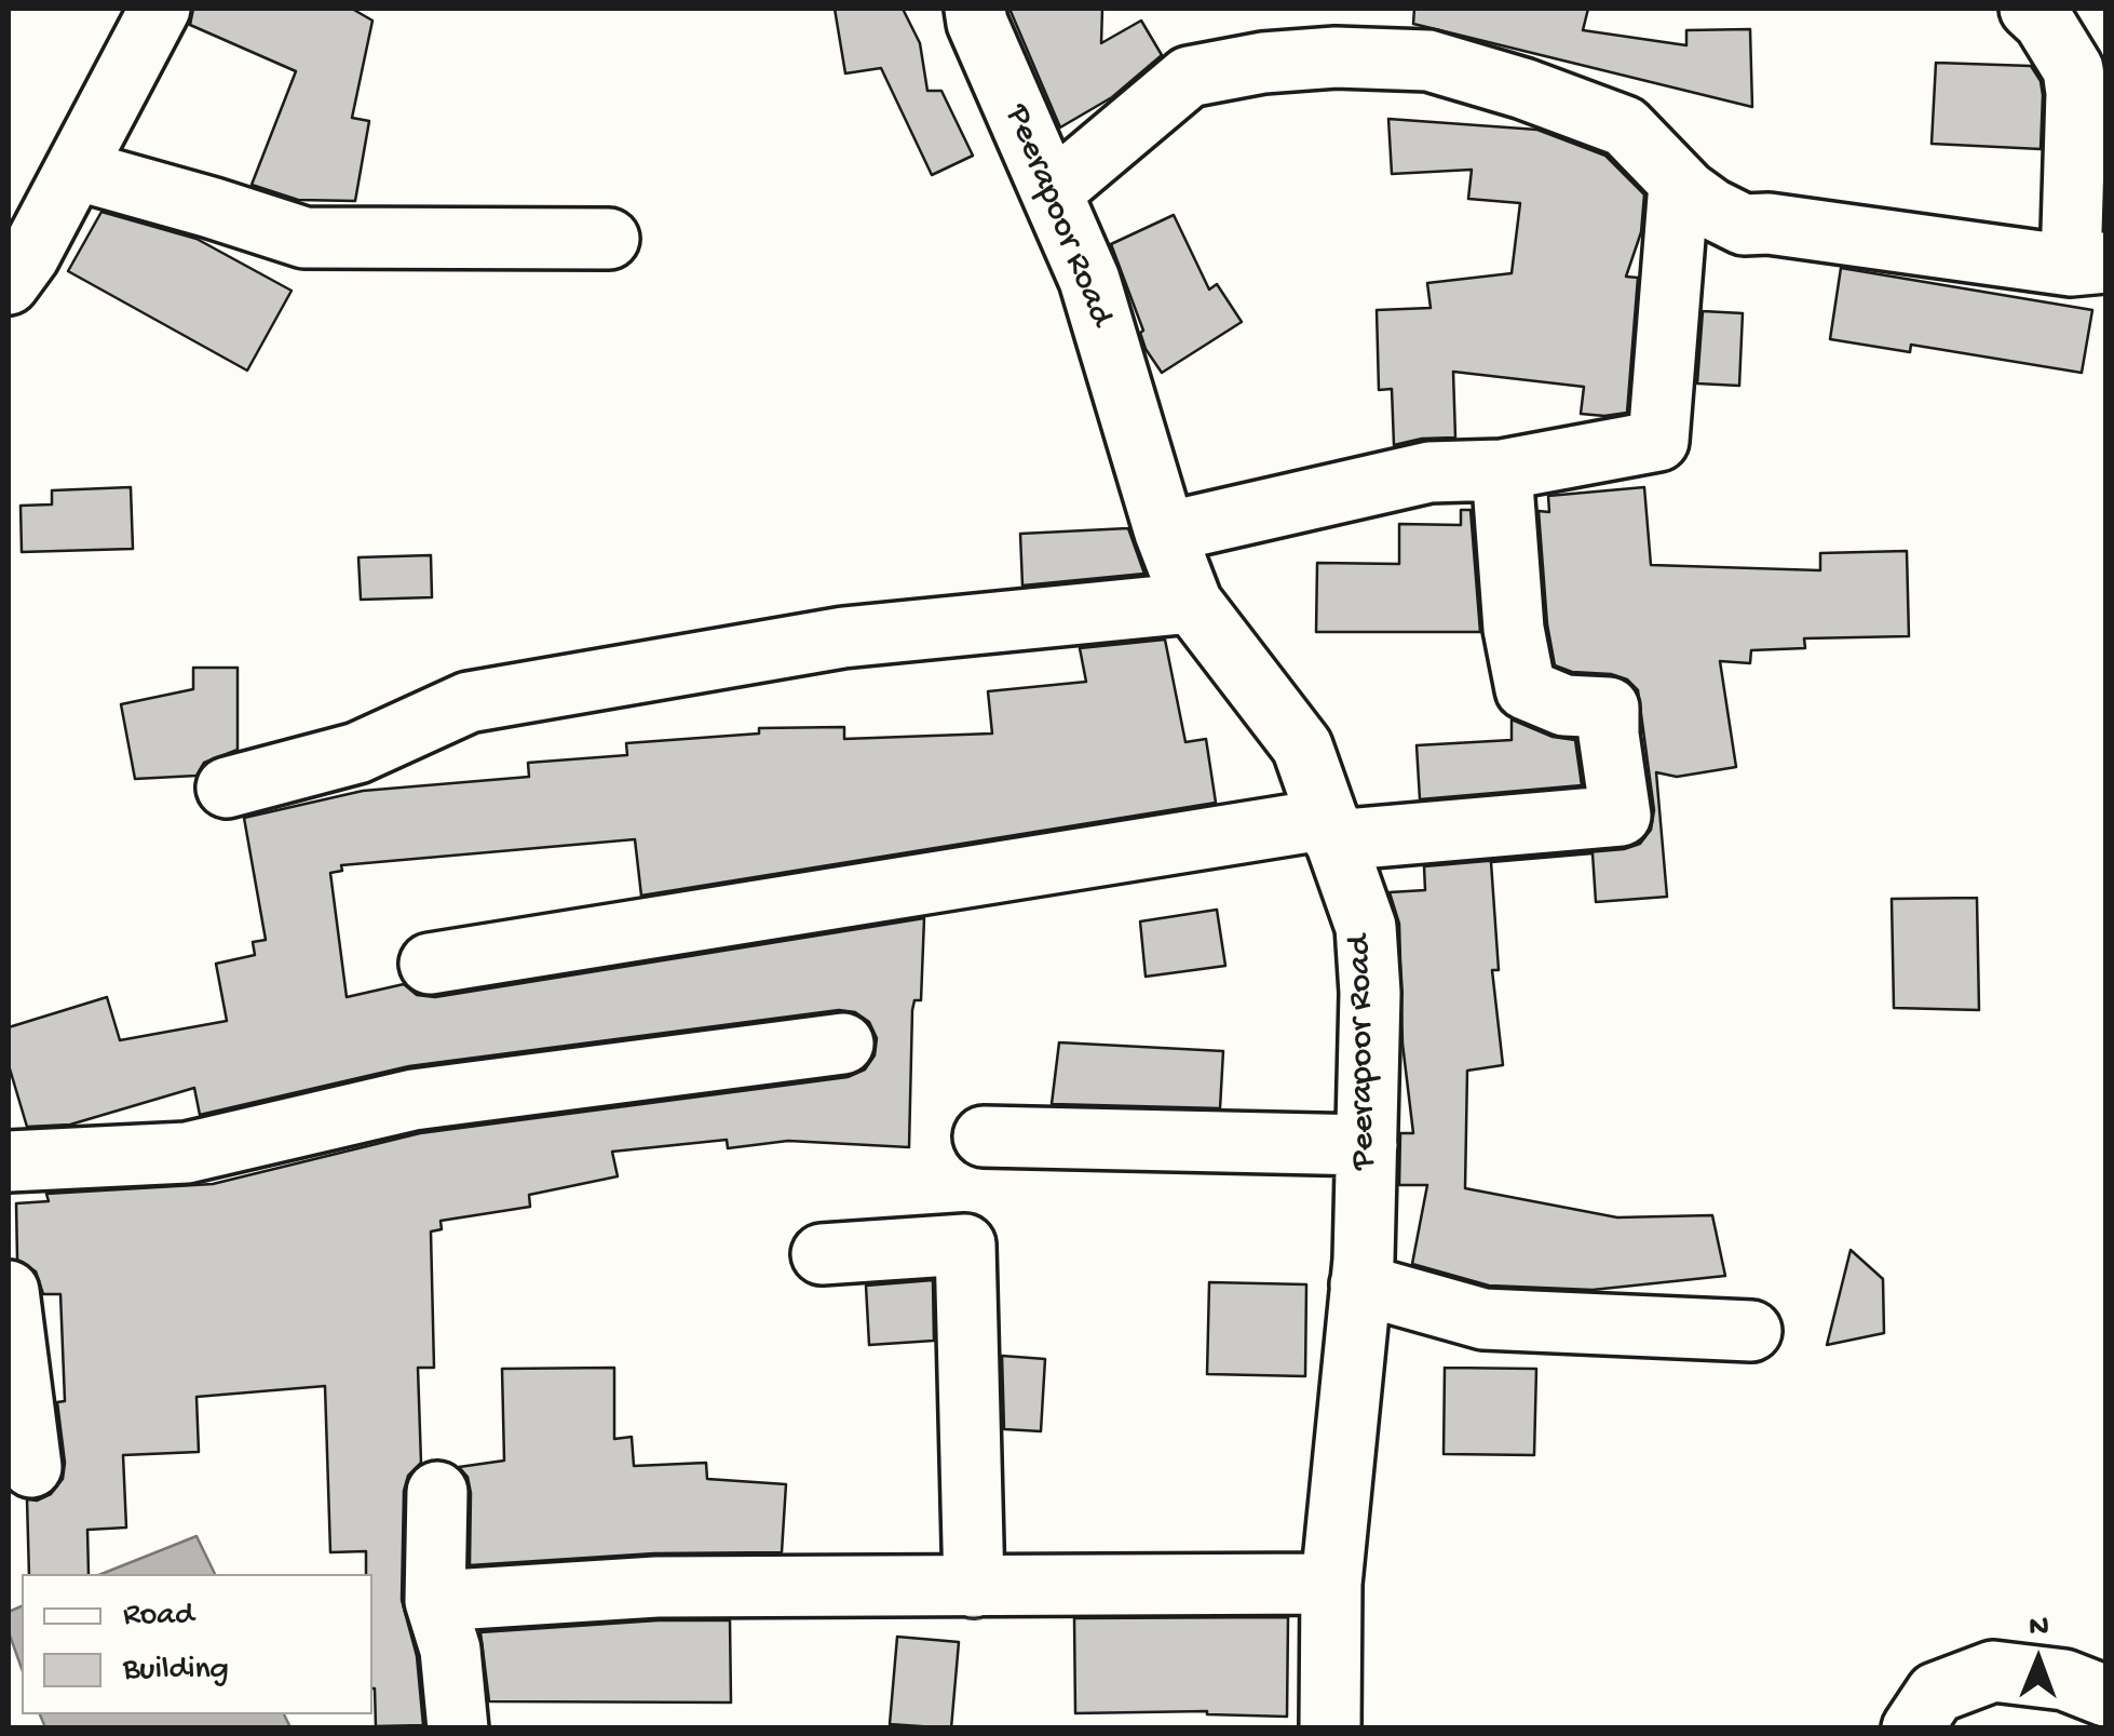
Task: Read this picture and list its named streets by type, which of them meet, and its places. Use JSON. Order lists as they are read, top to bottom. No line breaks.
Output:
{"streets":{"street":["Peerapoor Road"]},"legend":["Road","Building"],"north":"top"}
